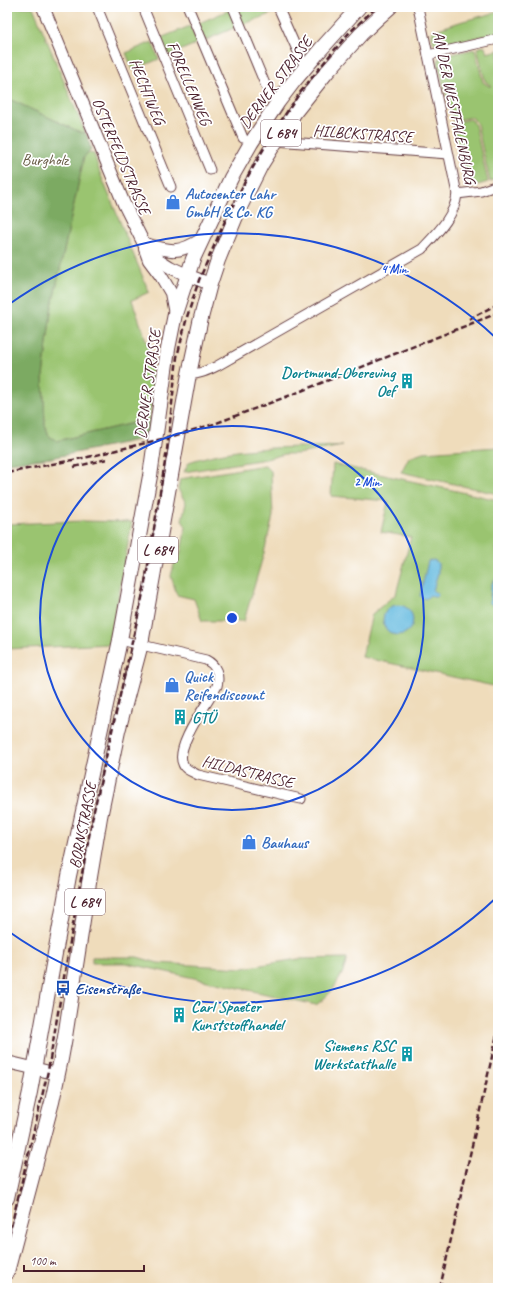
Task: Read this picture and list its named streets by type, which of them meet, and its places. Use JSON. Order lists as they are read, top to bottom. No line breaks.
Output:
{"streets":{"main road":["DERNER STRASSE","L 684","BORNSTRASSE"],"street":["FORELLENWEG","HECHTWEG","AN DER WESTFALENBURG","HILBCKSTRASSE","OSTERFELDSTRASSE","HILDASTRASSE"]},"crossings":[["DERNER STRASSE","OSTERFELDSTRASSE"],["DERNER STRASSE","BORNSTRASSE"],["AN DER WESTFALENBURG","L 684"],["AN DER WESTFALENBURG","HILBCKSTRASSE"],["AN DER WESTFALENBURG","BORNSTRASSE"],["L 684","HILBCKSTRASSE"],["L 684","OSTERFELDSTRASSE"],["L 684","BORNSTRASSE"],["HILDASTRASSE","BORNSTRASSE"]],"parks":["Burgholz"],"places":{"shop":["Autocenter Lahr GmbH & Co. KG","Quick Reifendiscount","Bauhaus"],"building":["Dortmund-Obereving Oef","GTÜ","Carl Spaeter Kunststoffhandel","Siemens RSC Werkstatthalle"],"bus stop":["Eisenstraße"]},"scale_bar":"100 m","rings":["4 Min.","2 Min."]}
